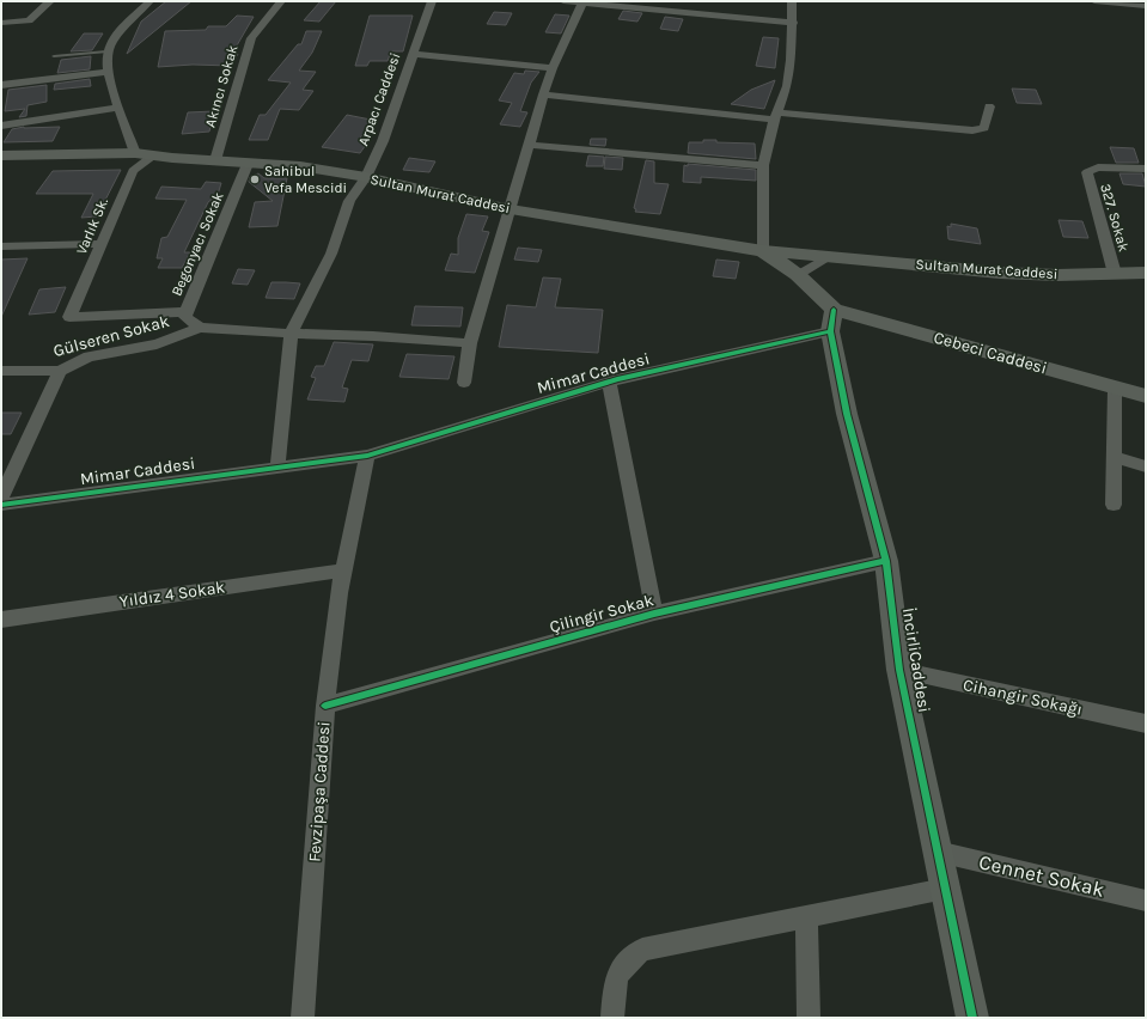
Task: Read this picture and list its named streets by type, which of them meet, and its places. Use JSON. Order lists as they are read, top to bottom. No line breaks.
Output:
{"streets":{"street":["Akıncı Sokak","Arpacı Caddesi","Sultan Murat Caddesi","327. Sokak","Varlık Sk.","Begonyacı Sokak","Gülseren Sokak","Cebeci Caddesi","Mimar Caddesi","Yıldız 4 Sokak","Çilingir Sokak","İncirliCaddesi","Cihangir Sokağı","Fevzipaşa Caddesi","Cennet Sokak"]},"crossings":[["Akıncı Sokak","Sultan Murat Caddesi"],["Arpacı Caddesi","Sultan Murat Caddesi"],["Sultan Murat Caddesi","327. Sokak"],["Sultan Murat Caddesi","Varlık Sk."],["Sultan Murat Caddesi","Begonyacı Sokak"],["Varlık Sk.","Begonyacı Sokak"],["Begonyacı Sokak","Gülseren Sokak"],["Cebeci Caddesi","Mimar Caddesi"],["Cebeci Caddesi","İncirliCaddesi"],["Mimar Caddesi","İncirliCaddesi"],["Mimar Caddesi","Fevzipaşa Caddesi"],["Yıldız 4 Sokak","Fevzipaşa Caddesi"],["Çilingir Sokak","İncirliCaddesi"],["Çilingir Sokak","Fevzipaşa Caddesi"],["İncirliCaddesi","Cihangir Sokağı"],["İncirliCaddesi","Cennet Sokak"]],"places":["Sahibul Vefa Mescidi"]}
